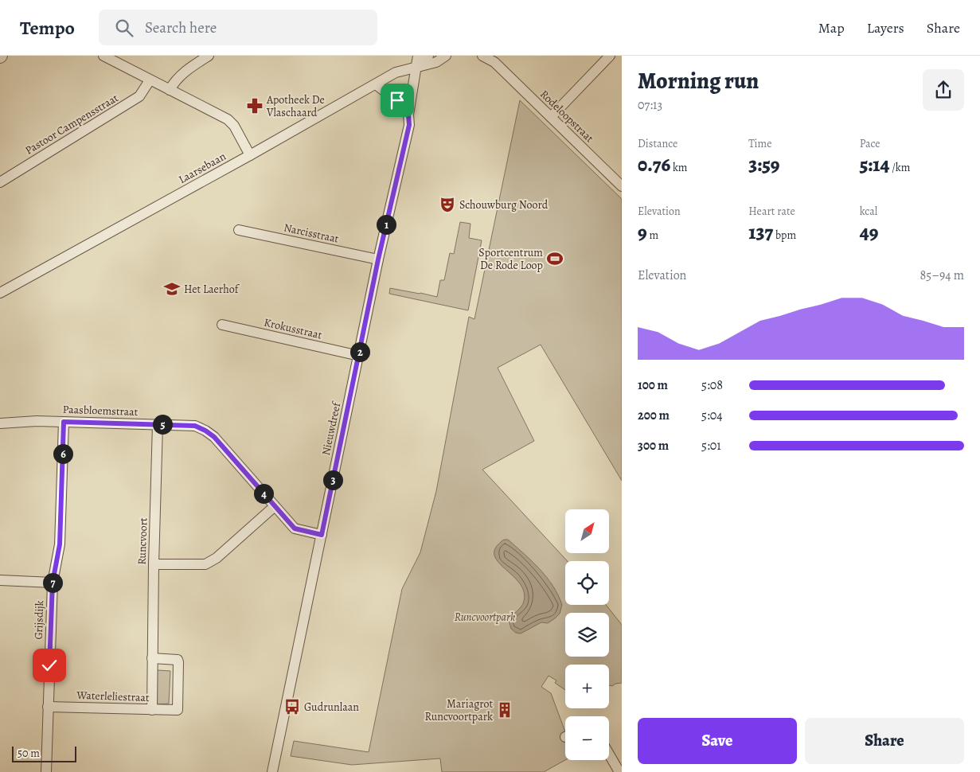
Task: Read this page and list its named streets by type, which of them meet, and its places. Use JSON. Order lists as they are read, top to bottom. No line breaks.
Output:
{"streets":{"street":["Rodeloopstraat","Pastoor Campensstraat","Laarsebaan","Narcisstraat","Krokusstraat","Paasbloemstraat","Nieuwdreef","Runcvoort","Grijsdijk","Waterleliestraat"]},"crossings":[["Laarsebaan","Nieuwdreef"],["Narcisstraat","Nieuwdreef"],["Krokusstraat","Nieuwdreef"],["Paasbloemstraat","Nieuwdreef"],["Paasbloemstraat","Runcvoort"],["Paasbloemstraat","Grijsdijk"],["Runcvoort","Waterleliestraat"],["Grijsdijk","Waterleliestraat"]],"parks":["Runcvoortpark"],"places":{"pharmacy":["Apotheek De Vlaschaard"],"theatre":["Schouwburg Noord"],"sports":["Sportcentrum De Rode Loop"],"school or university":["Het Laerhof"],"bus stop":["Gudrunlaan"],"building":["Mariagrot Runcvoortpark"]},"scale_bar":"50 m","north":"top right","page":{"header":"Tempo","search":"Search here","nav":["Map","Layers","Share"],"heading":["Morning run","07:13"],"stats":[["Distance","0.76 km"],["Time","3:59"],["Pace","5:14 /km"],["Elevation","9 m"],["Heart rate","137 bpm"],["kcal","49"]],"pins":["1","2","5","6","3","4","7"],"chart":["Elevation","85–94 m"],"list":[{"name":"100 m","note":"5:08"},{"name":"200 m","note":"5:04"},{"name":"300 m","note":"5:01"}],"map_buttons":["+","−"],"buttons":["Save","Share"],"scale":"50 m"}}
